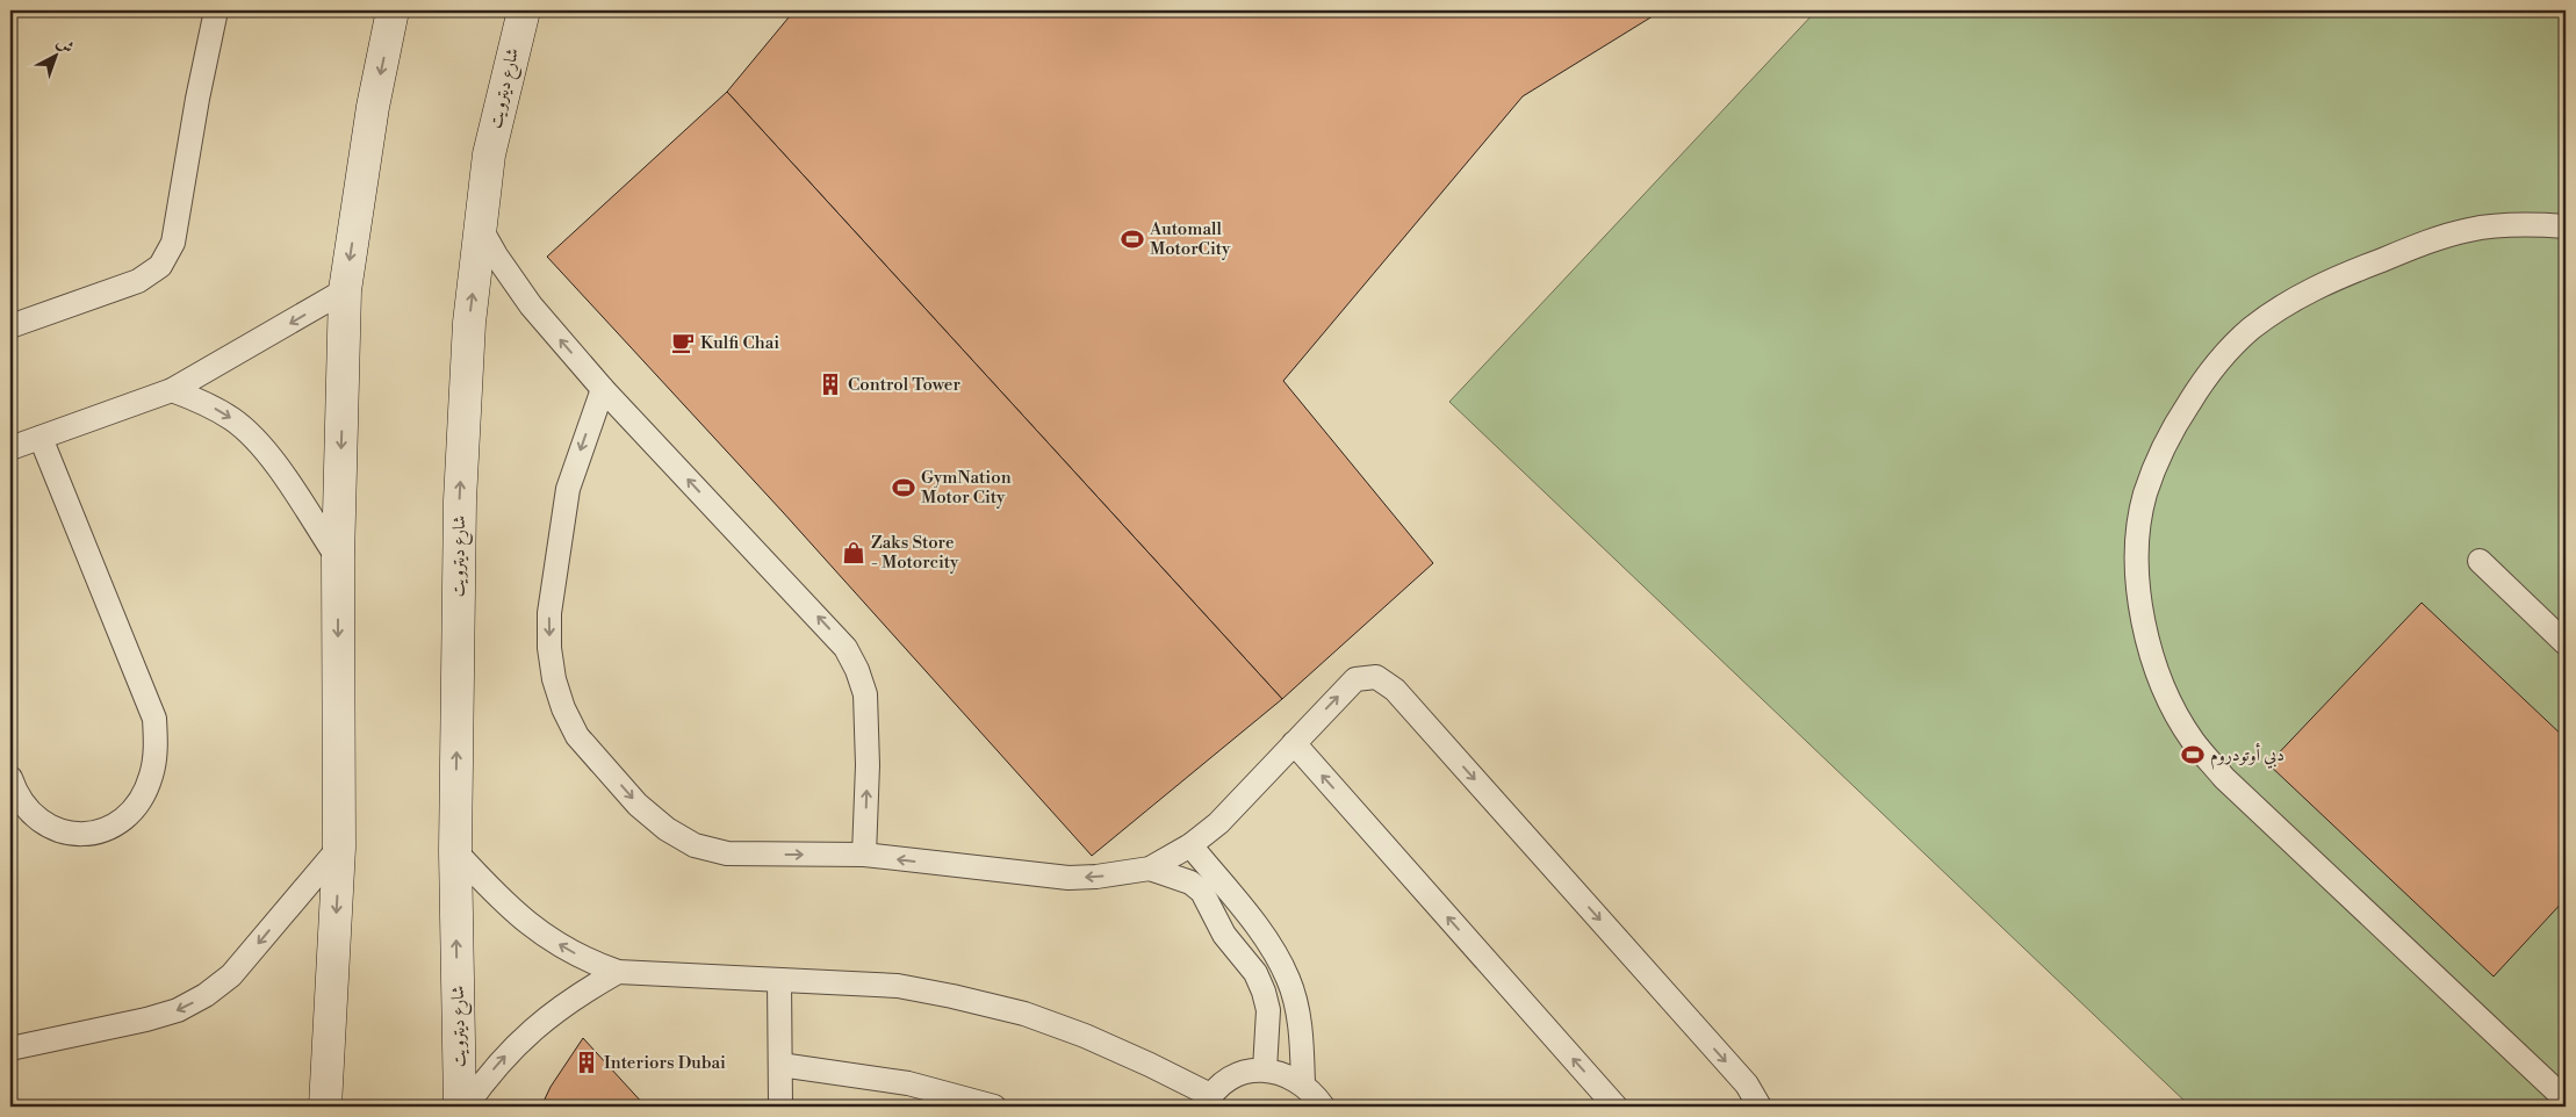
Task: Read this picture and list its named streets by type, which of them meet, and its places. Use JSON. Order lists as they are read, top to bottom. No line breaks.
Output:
{"streets":{"street":["شارع ديترويت"]},"places":{"sports":["Automall MotorCity","GymNation Motor City","دبي أوتودروم"],"cafe":["Kulfi Chai"],"building":["Control Tower","Interiors Dubai"],"shop":["Zaks Store - Motorcity"]},"north":"top right"}
